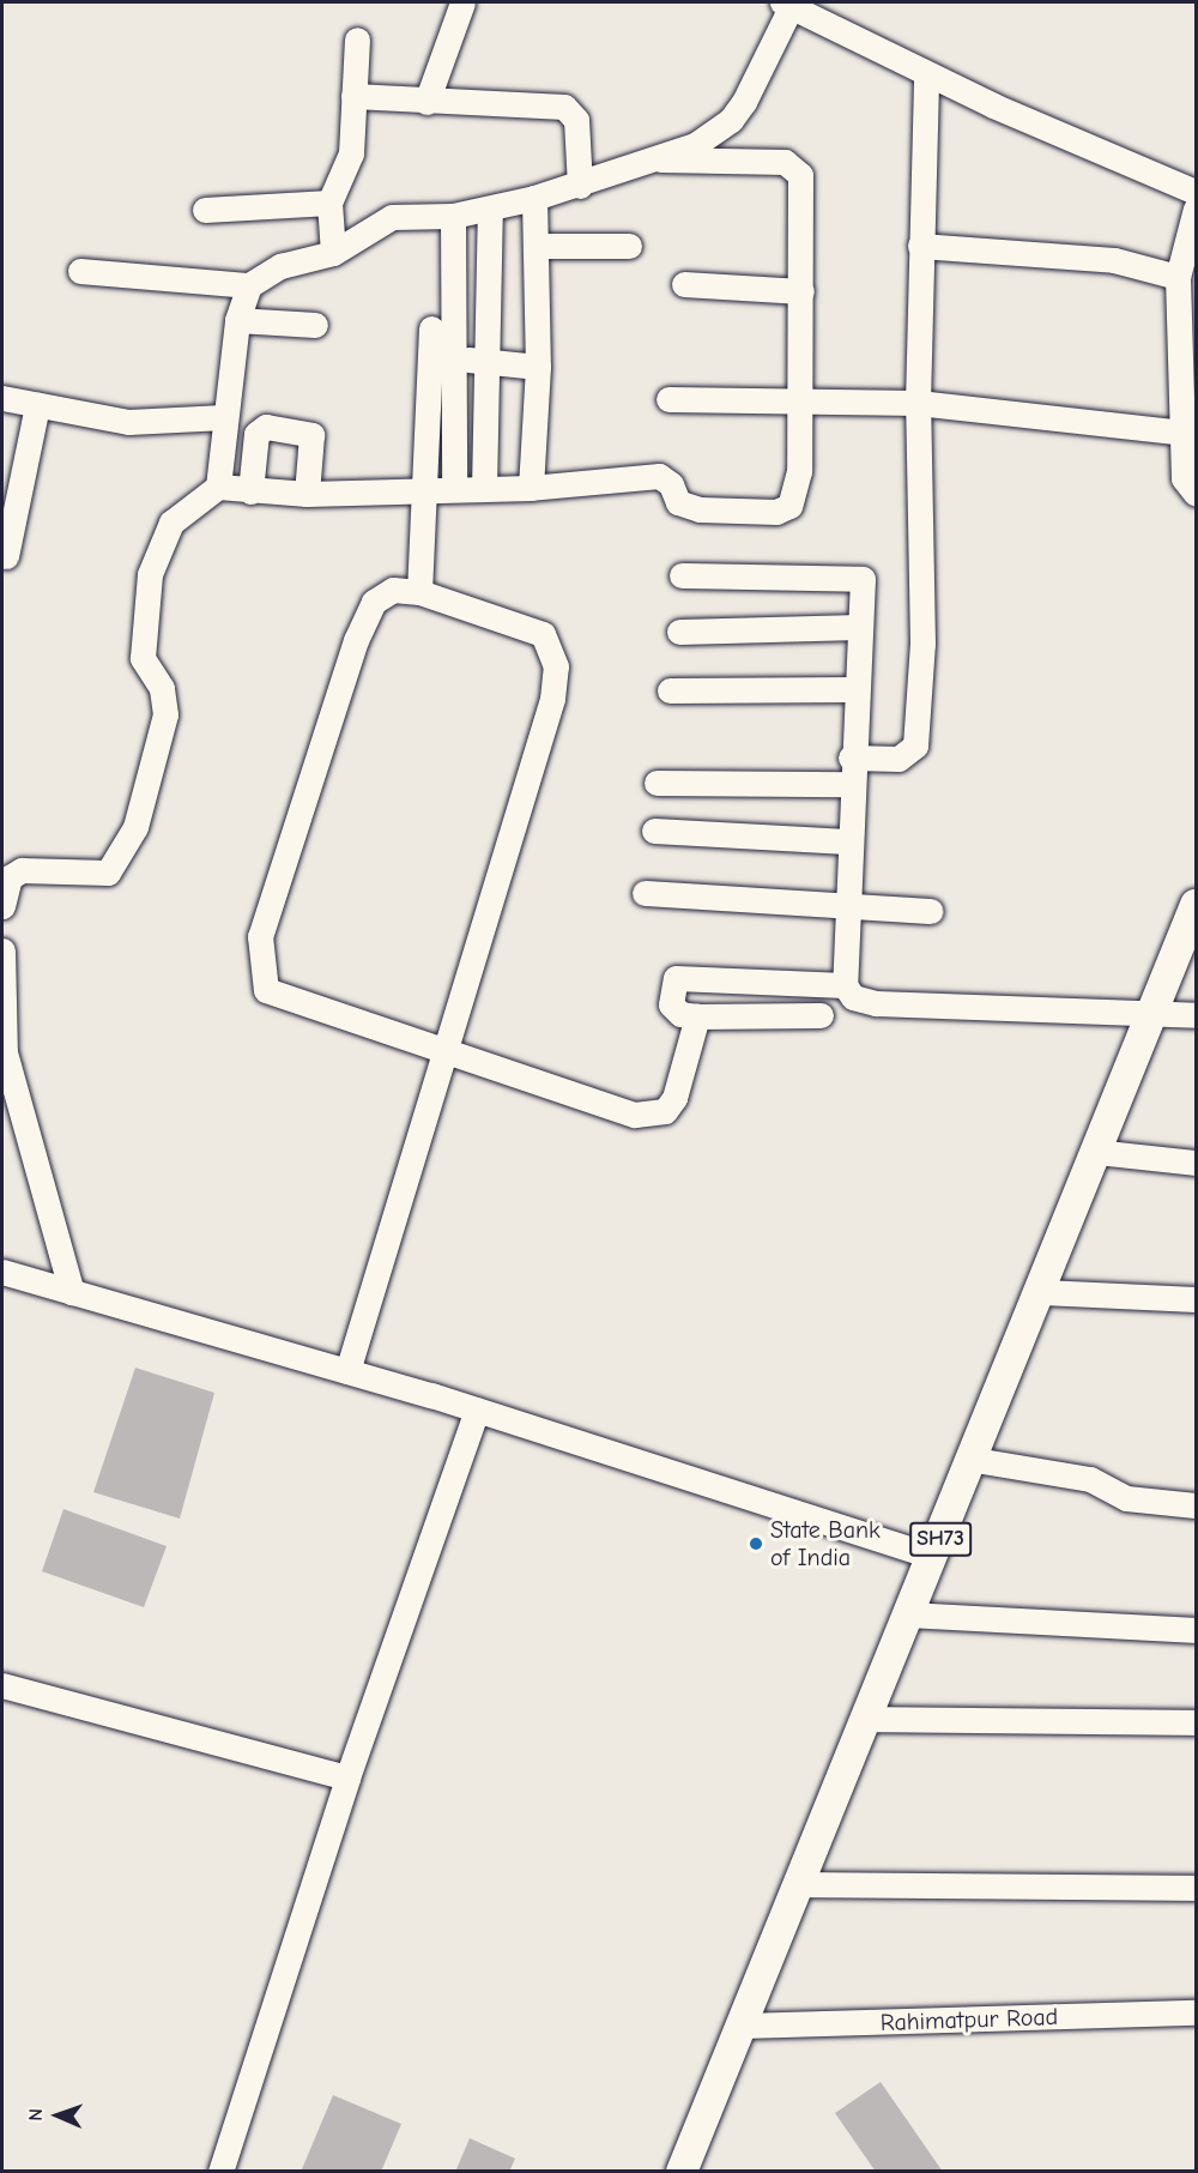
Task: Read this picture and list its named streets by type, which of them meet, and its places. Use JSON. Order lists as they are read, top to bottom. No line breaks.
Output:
{"streets":{"main road":["SH73"],"street":["Rahimatpur Road"]},"crossings":[["SH73","Rahimatpur Road"]],"places":["State Bank of India"],"north":"left"}
